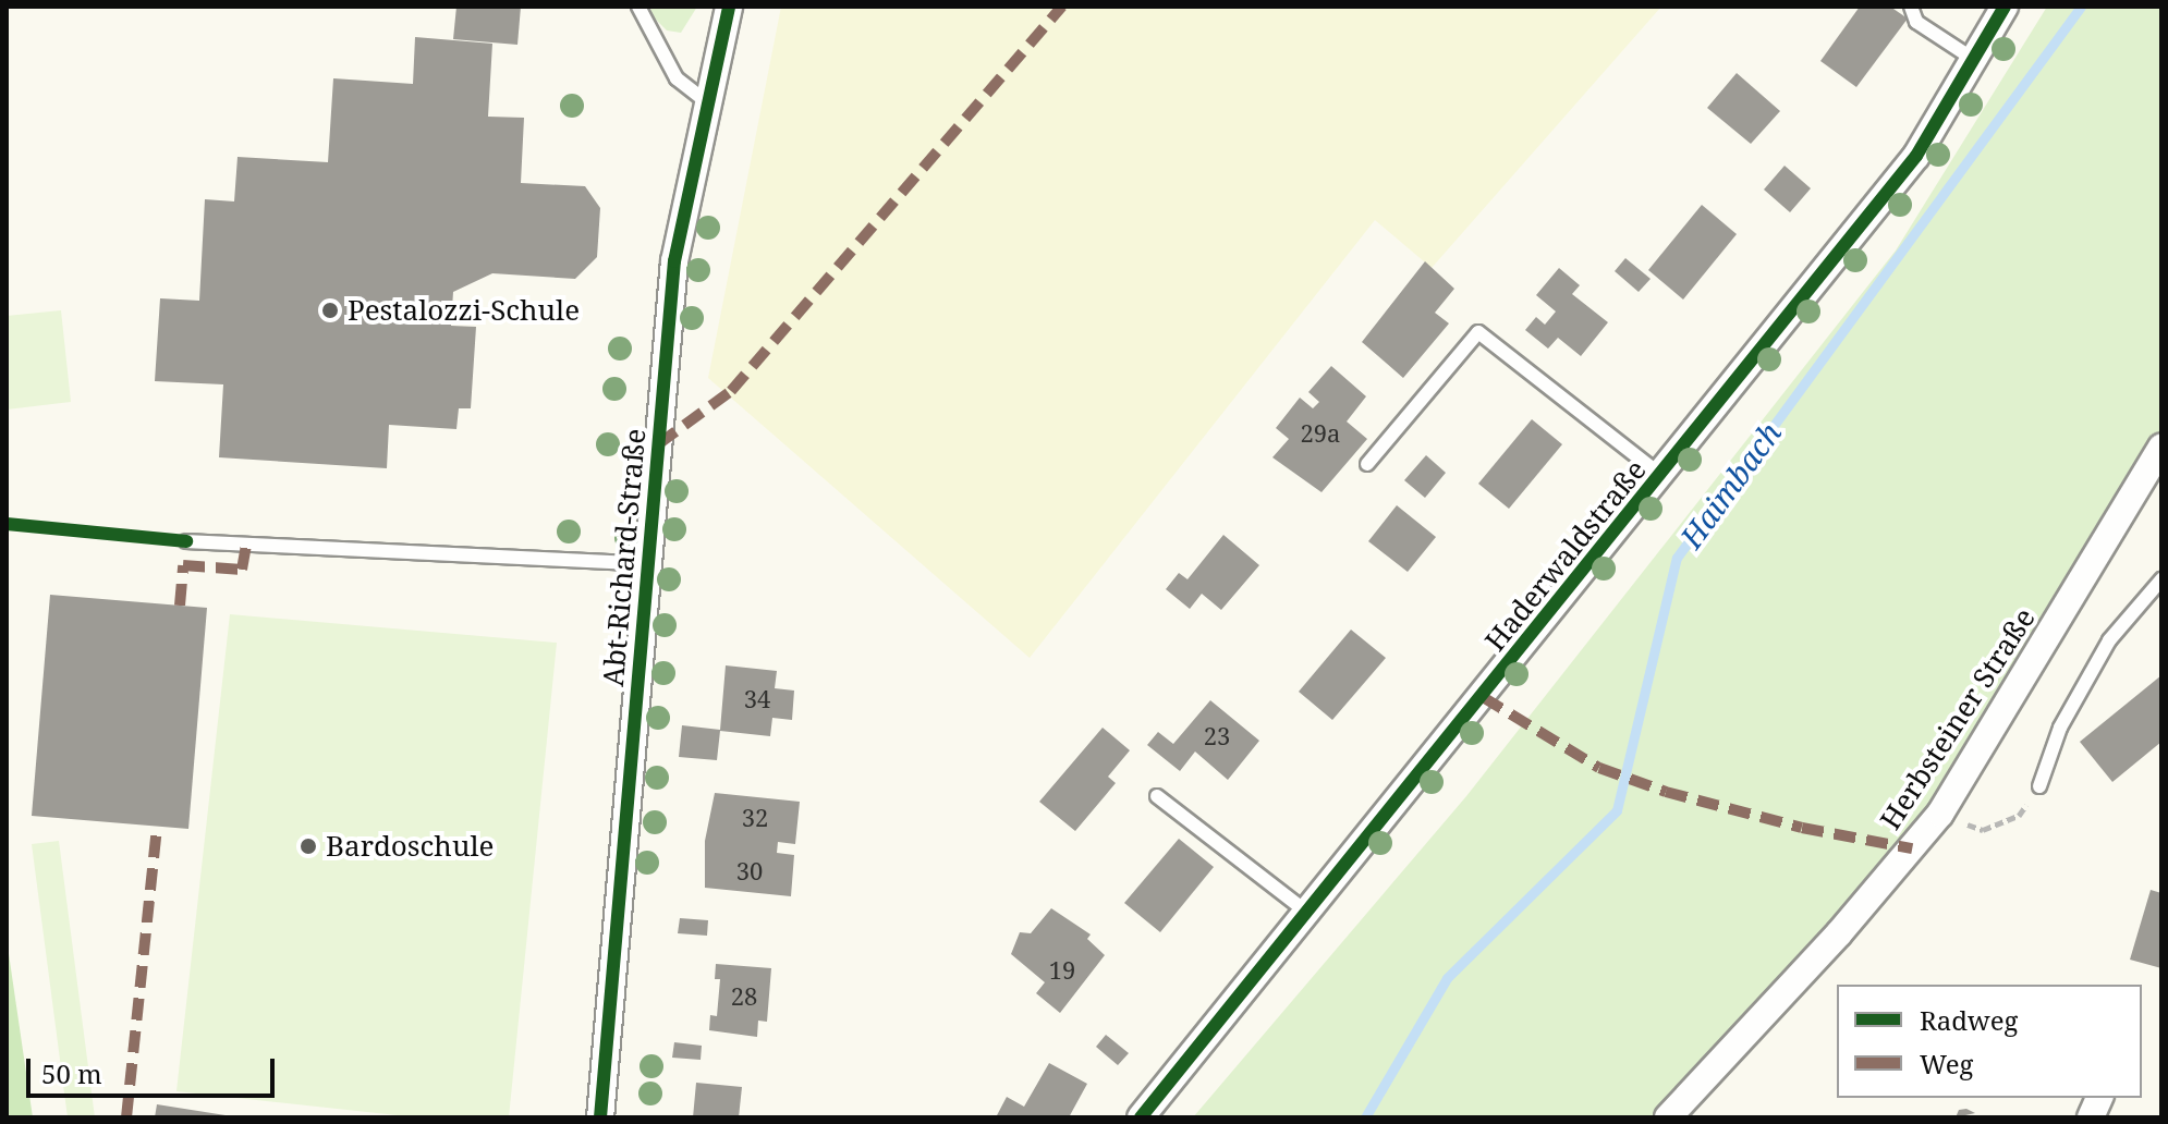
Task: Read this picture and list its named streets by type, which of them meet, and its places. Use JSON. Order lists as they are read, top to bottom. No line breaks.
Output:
{"streets":{"street":["Haderwaldstraße","Abt-Richard-Straße","Herbsteiner Straße"]},"water":["Haimbach"],"places":["Pestalozzi-Schule","Bardoschule"],"house_numbers":["29a","34","23","32","30","19","28"],"legend":["Radweg","Weg"],"scale_bar":"50 m"}
